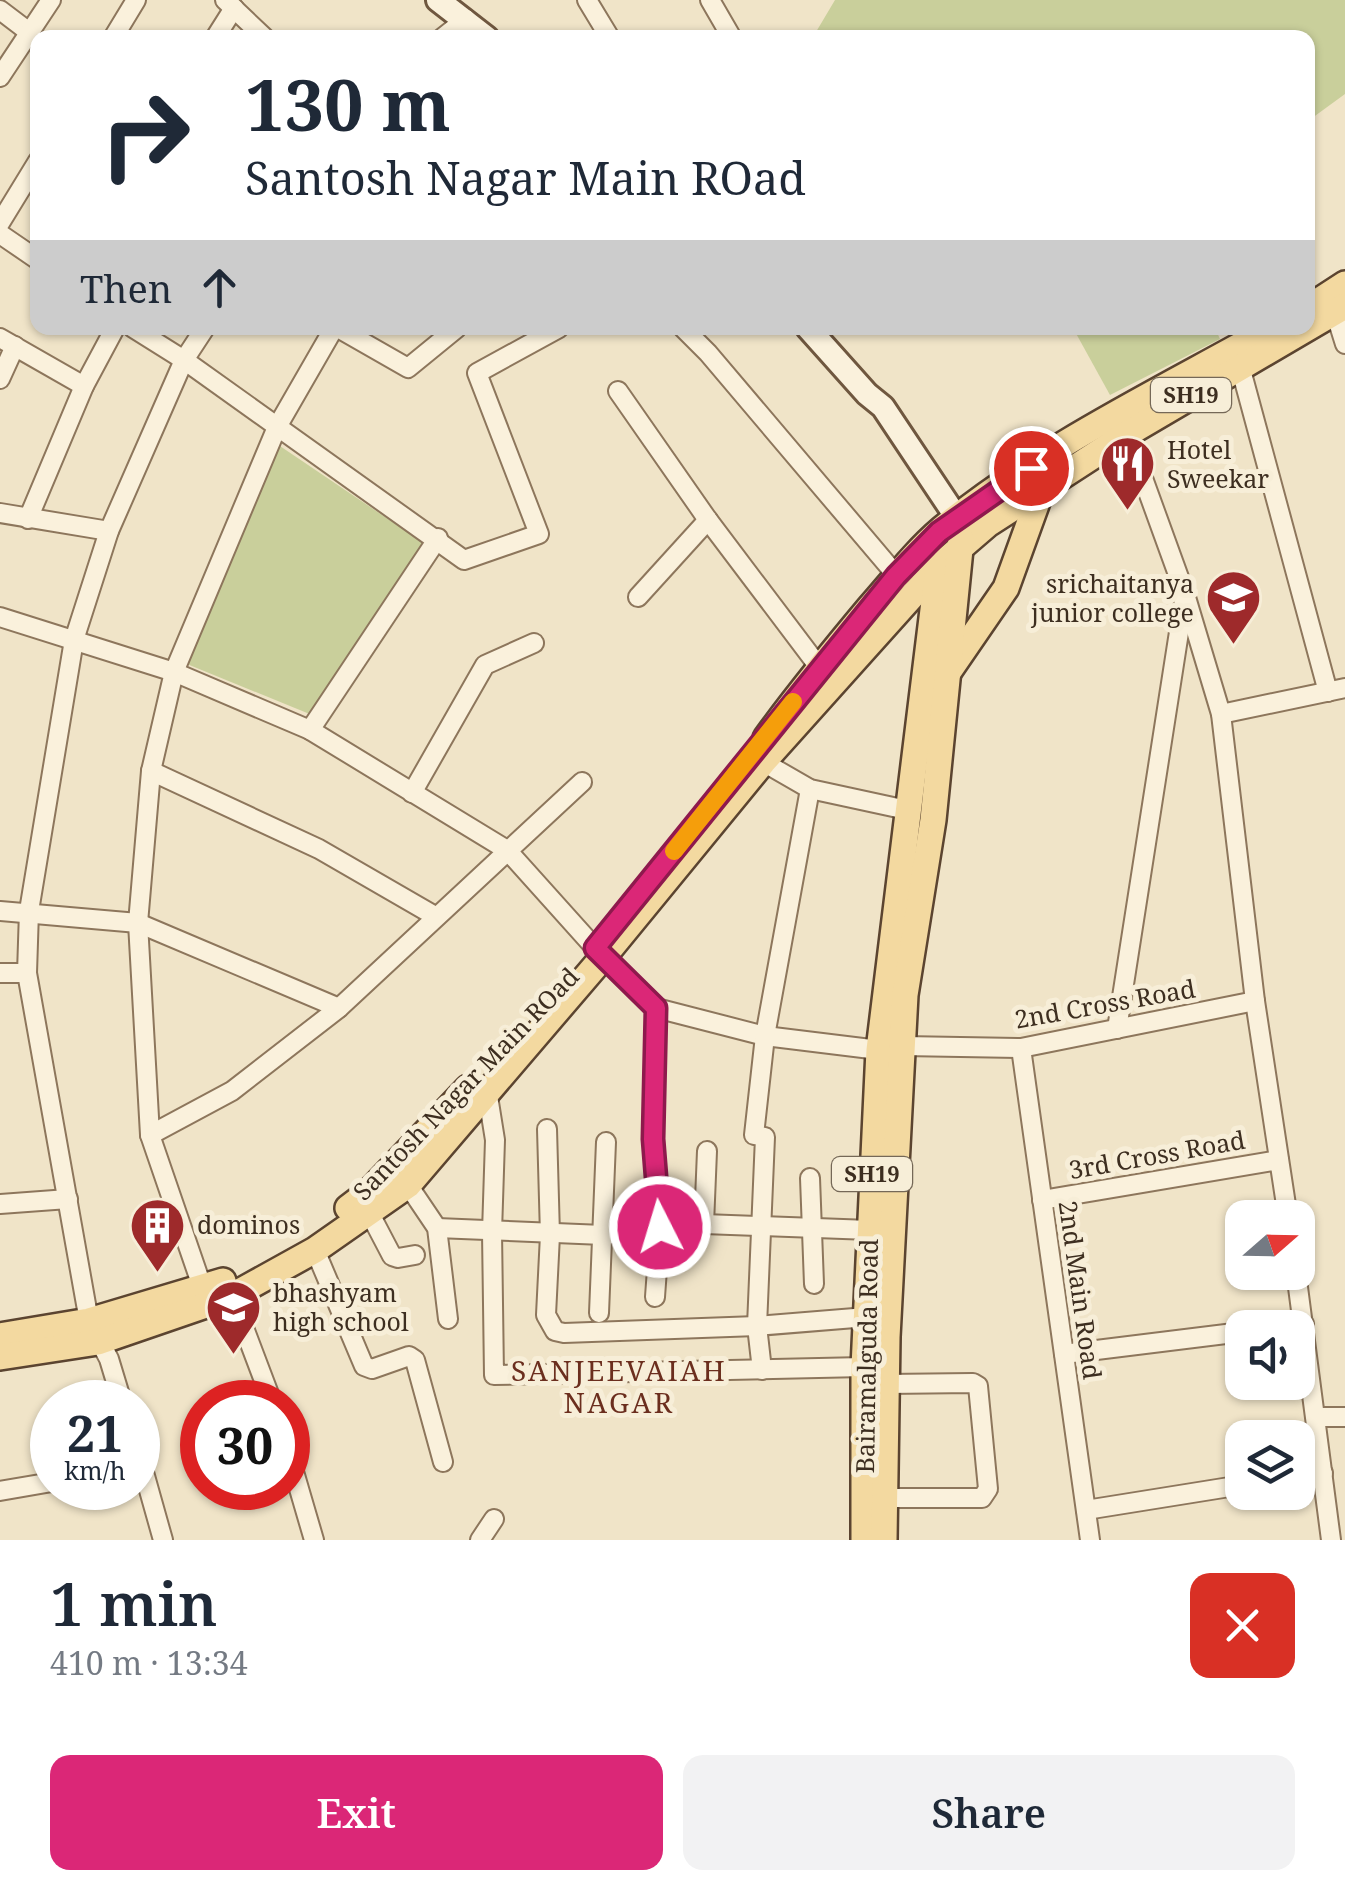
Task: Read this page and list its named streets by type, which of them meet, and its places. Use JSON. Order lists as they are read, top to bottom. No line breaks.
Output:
{"streets":{"main road":["SH19","Santosh Nagar Main ROad","Bairamalguda Road"],"street":["2nd Cross Road","3rd Cross Road","2nd Main Road"]},"crossings":[["SH19","Santosh Nagar Main ROad"],["SH19","Bairamalguda Road"],["2nd Cross Road","2nd Main Road"],["2nd Cross Road","Bairamalguda Road"],["Santosh Nagar Main ROad","Bairamalguda Road"],["3rd Cross Road","2nd Main Road"]],"districts":["SANJEEVAIAH NAGAR"],"places":{"restaurant":["Hotel Sweekar"],"school or university":["srichaitanya junior college","bhashyam high school"],"building":["dominos"]},"north":"right","page":{"turn":["130 m","Santosh Nagar Main ROad"],"then":"Then","speed":"21 km/h","limit":"30","heading":["1 min","410 m · 13:34"],"buttons":["Exit","Share"]}}
